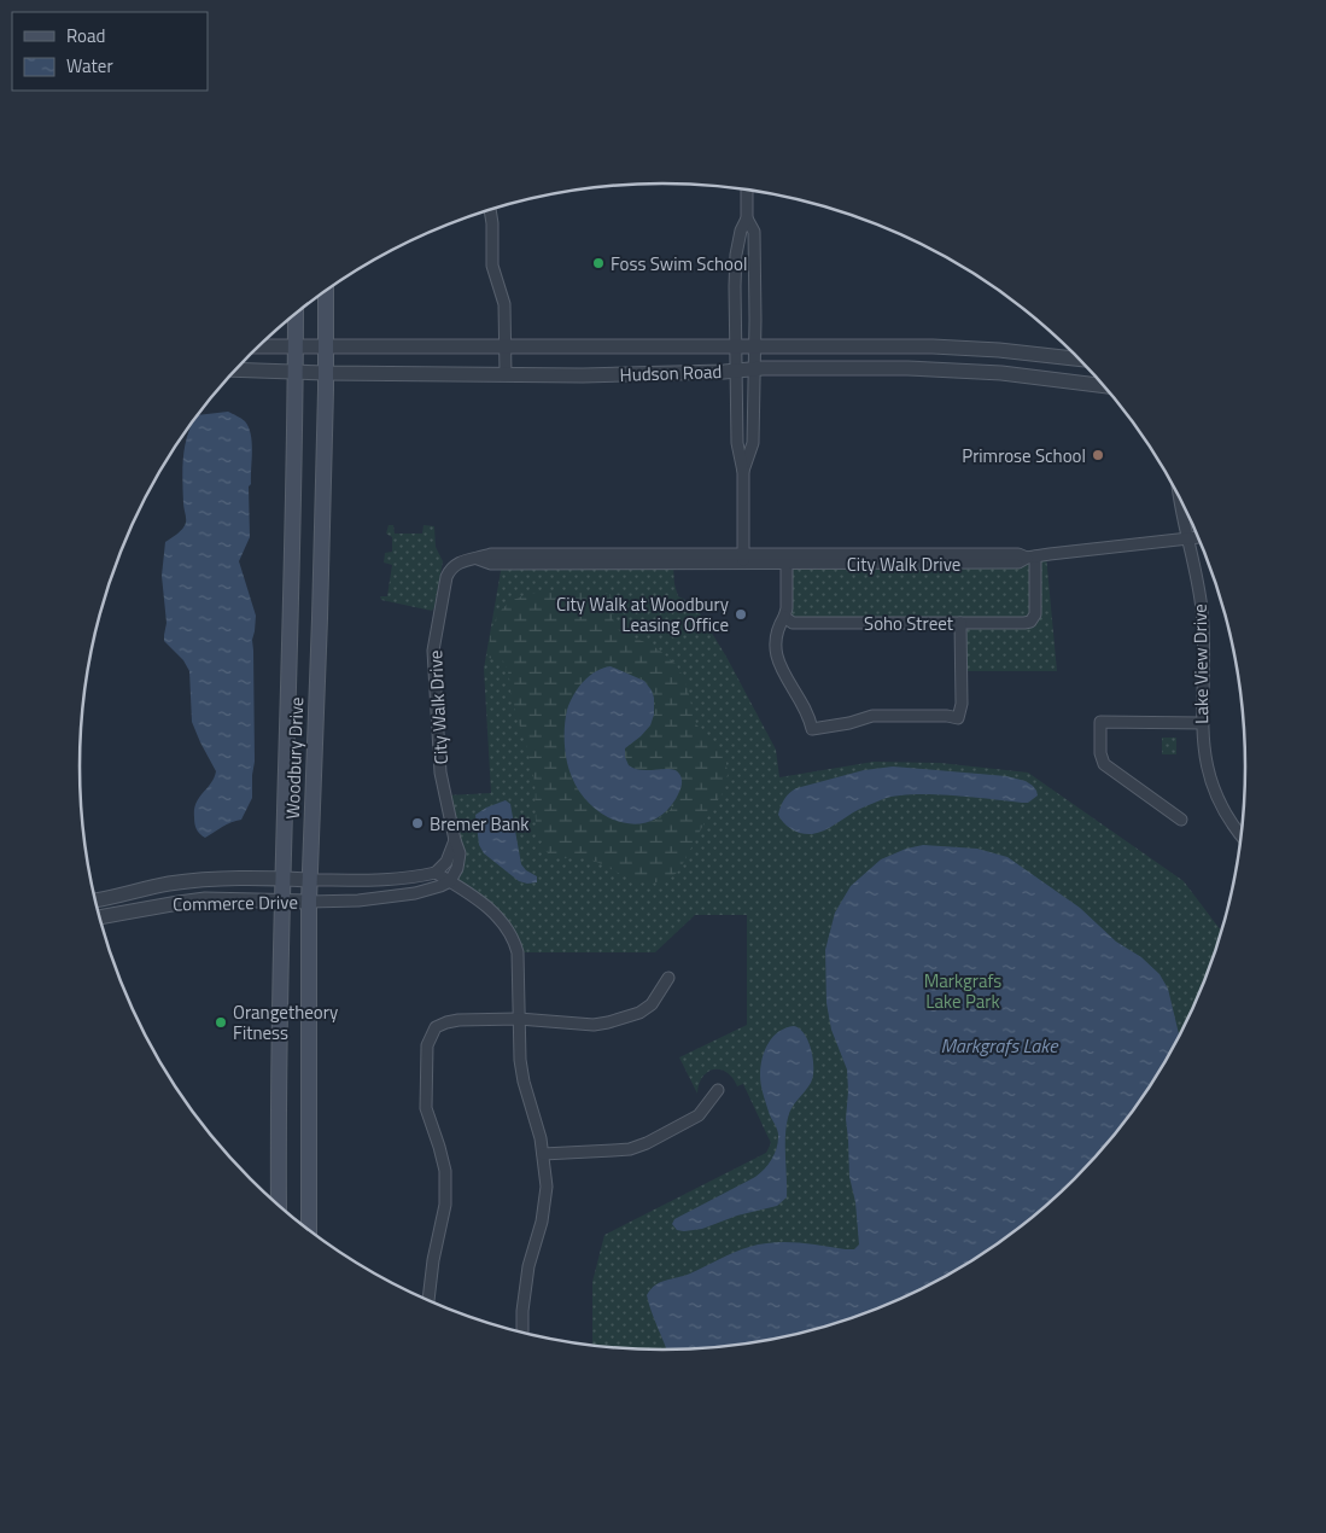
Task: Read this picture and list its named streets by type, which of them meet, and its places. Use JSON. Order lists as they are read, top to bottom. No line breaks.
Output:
{"streets":{"main road":["Woodbury Drive"],"street":["Hudson Road","City Walk Drive","Soho Street","Lake View Drive","Commerce Drive"]},"crossings":[["Hudson Road","Woodbury Drive"],["City Walk Drive","Soho Street"],["City Walk Drive","Lake View Drive"],["Woodbury Drive","Commerce Drive"]],"water":["Markgrafs Lake"],"parks":["Markgrafs Lake Park"],"places":["Foss Swim School","Primrose School","City Walk at Woodbury Leasing Office","Bremer Bank","Orangetheory Fitness"],"legend":["Road","Water"]}
